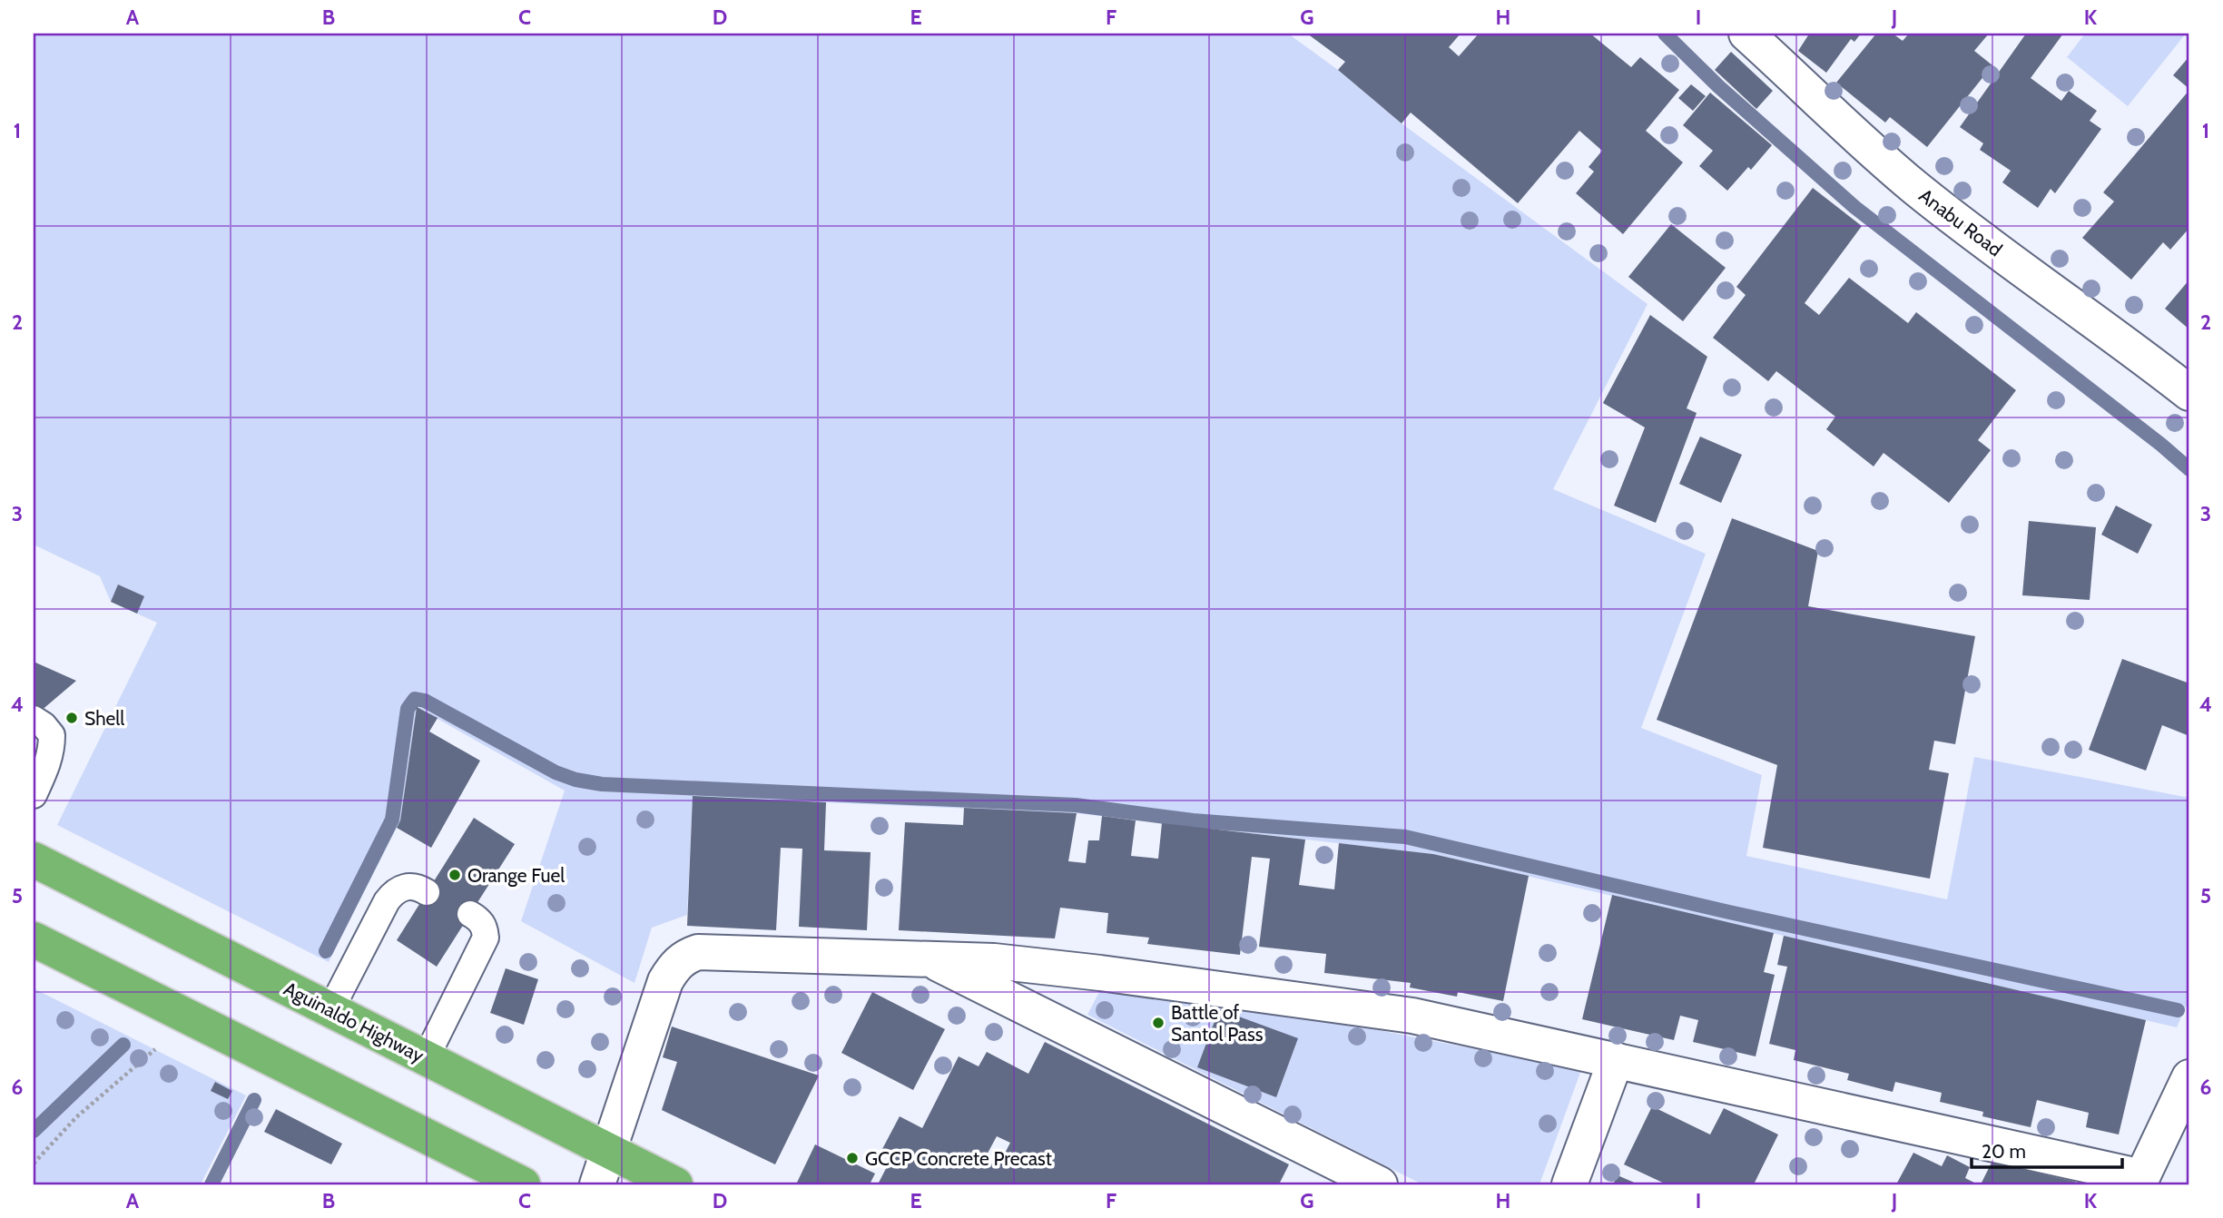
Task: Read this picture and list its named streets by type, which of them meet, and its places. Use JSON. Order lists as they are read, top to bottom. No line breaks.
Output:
{"streets":{"highway":["Aguinaldo Highway"],"street":["Anabu Road"]},"places":["Shell","Orange Fuel","Battle of Santol Pass","GCCP Concrete Precast"],"scale_bar":"20 m","grid":{"columns":["A","B","C","D","E","F","G","H","I","J","K"],"rows":["1","2","3","4","5","6"]}}
